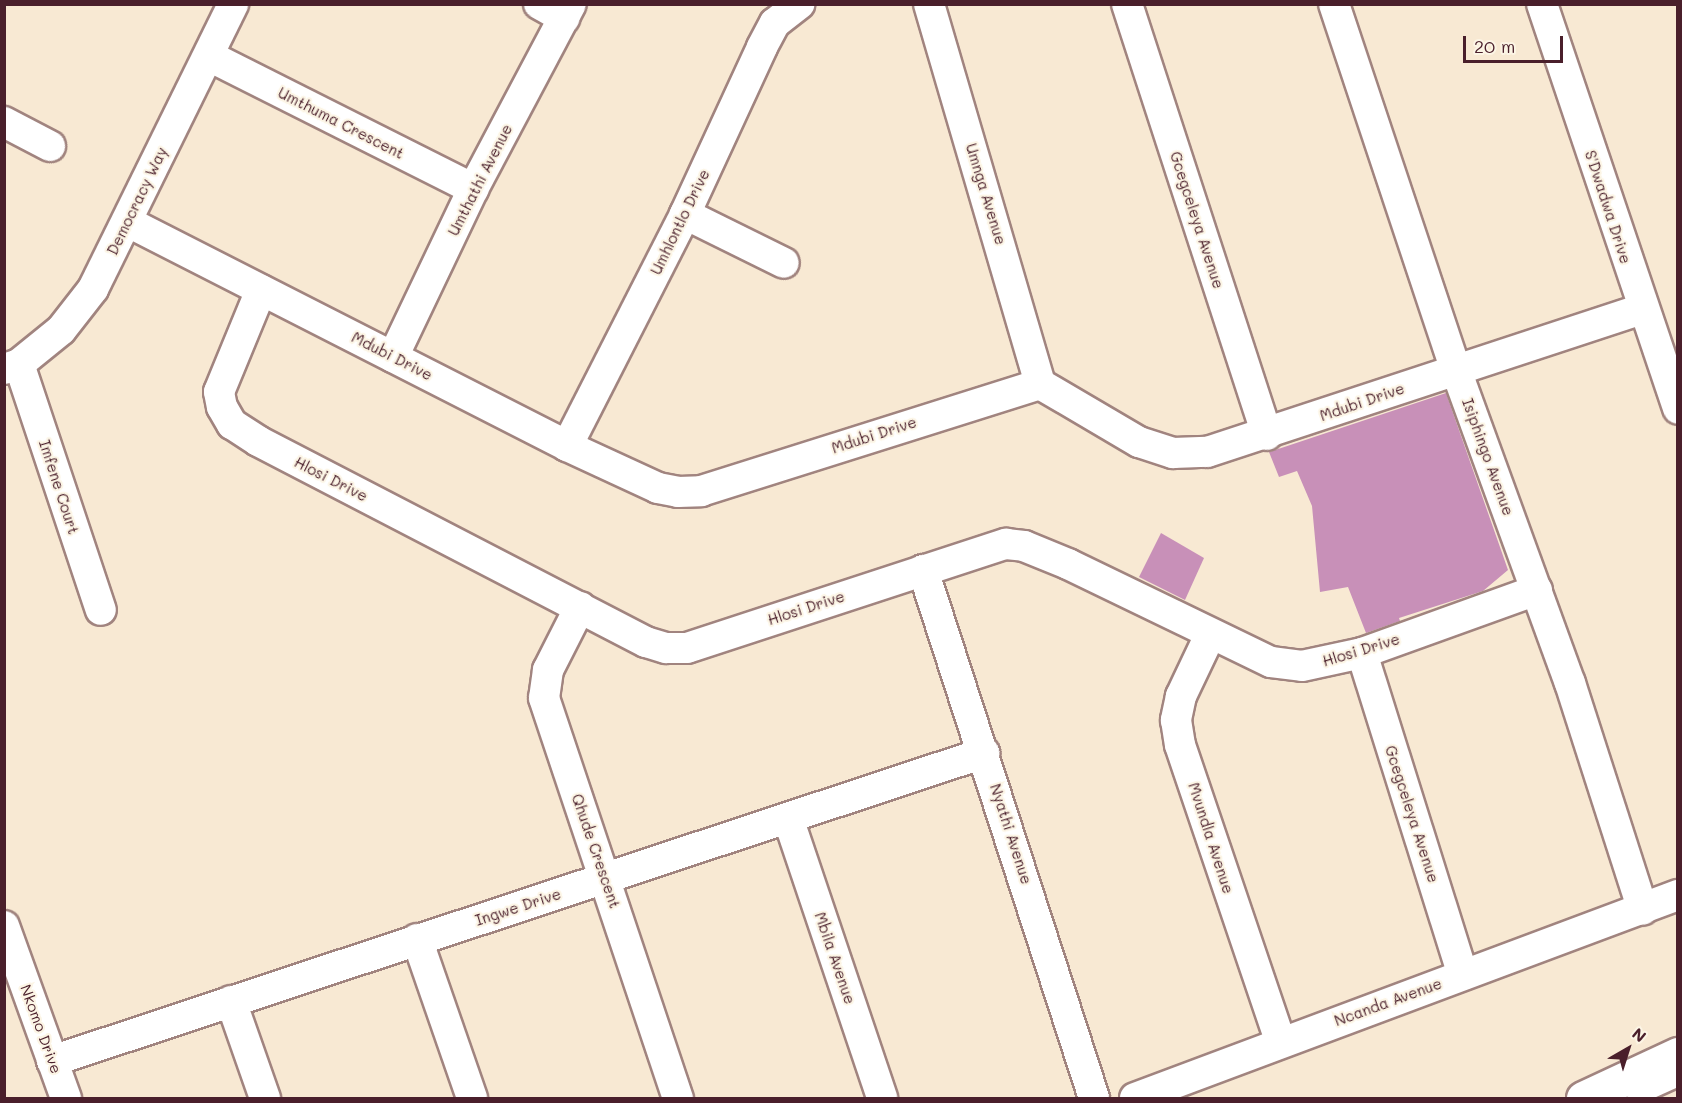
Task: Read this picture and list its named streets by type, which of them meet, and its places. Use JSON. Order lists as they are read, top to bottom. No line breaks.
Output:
{"streets":{"street":["Umthuma Crescent","Umthathi Avenue","Umnga Avenue","Democracy Way","S'Dwadwa Drive","Gcegceleya Avenue","Umhlontlo Drive","Mdubi Drive","Isiphingo Avenue","Hlosi Drive","Imfene Court","Nyathi Avenue","Mvundla Avenue","Qhude Crescent","Ingwe Drive","Mbila Avenue","Ncanda Avenue","Nkomo Drive"]},"crossings":[["Umthuma Crescent","Umthathi Avenue"],["Umthuma Crescent","Democracy Way"],["Umthathi Avenue","Mdubi Drive"],["Umnga Avenue","Mdubi Drive"],["Democracy Way","Mdubi Drive"],["Democracy Way","Imfene Court"],["S'Dwadwa Drive","Mdubi Drive"],["Gcegceleya Avenue","Mdubi Drive"],["Gcegceleya Avenue","Hlosi Drive"],["Gcegceleya Avenue","Ncanda Avenue"],["Umhlontlo Drive","Mdubi Drive"],["Mdubi Drive","Isiphingo Avenue"],["Mdubi Drive","Hlosi Drive"],["Isiphingo Avenue","Hlosi Drive"],["Isiphingo Avenue","Ncanda Avenue"],["Hlosi Drive","Nyathi Avenue"],["Hlosi Drive","Mvundla Avenue"],["Hlosi Drive","Qhude Crescent"],["Nyathi Avenue","Ingwe Drive"],["Mvundla Avenue","Ncanda Avenue"],["Qhude Crescent","Ingwe Drive"],["Ingwe Drive","Mbila Avenue"],["Ingwe Drive","Nkomo Drive"]],"scale_bar":"20 m","north":"top right"}
